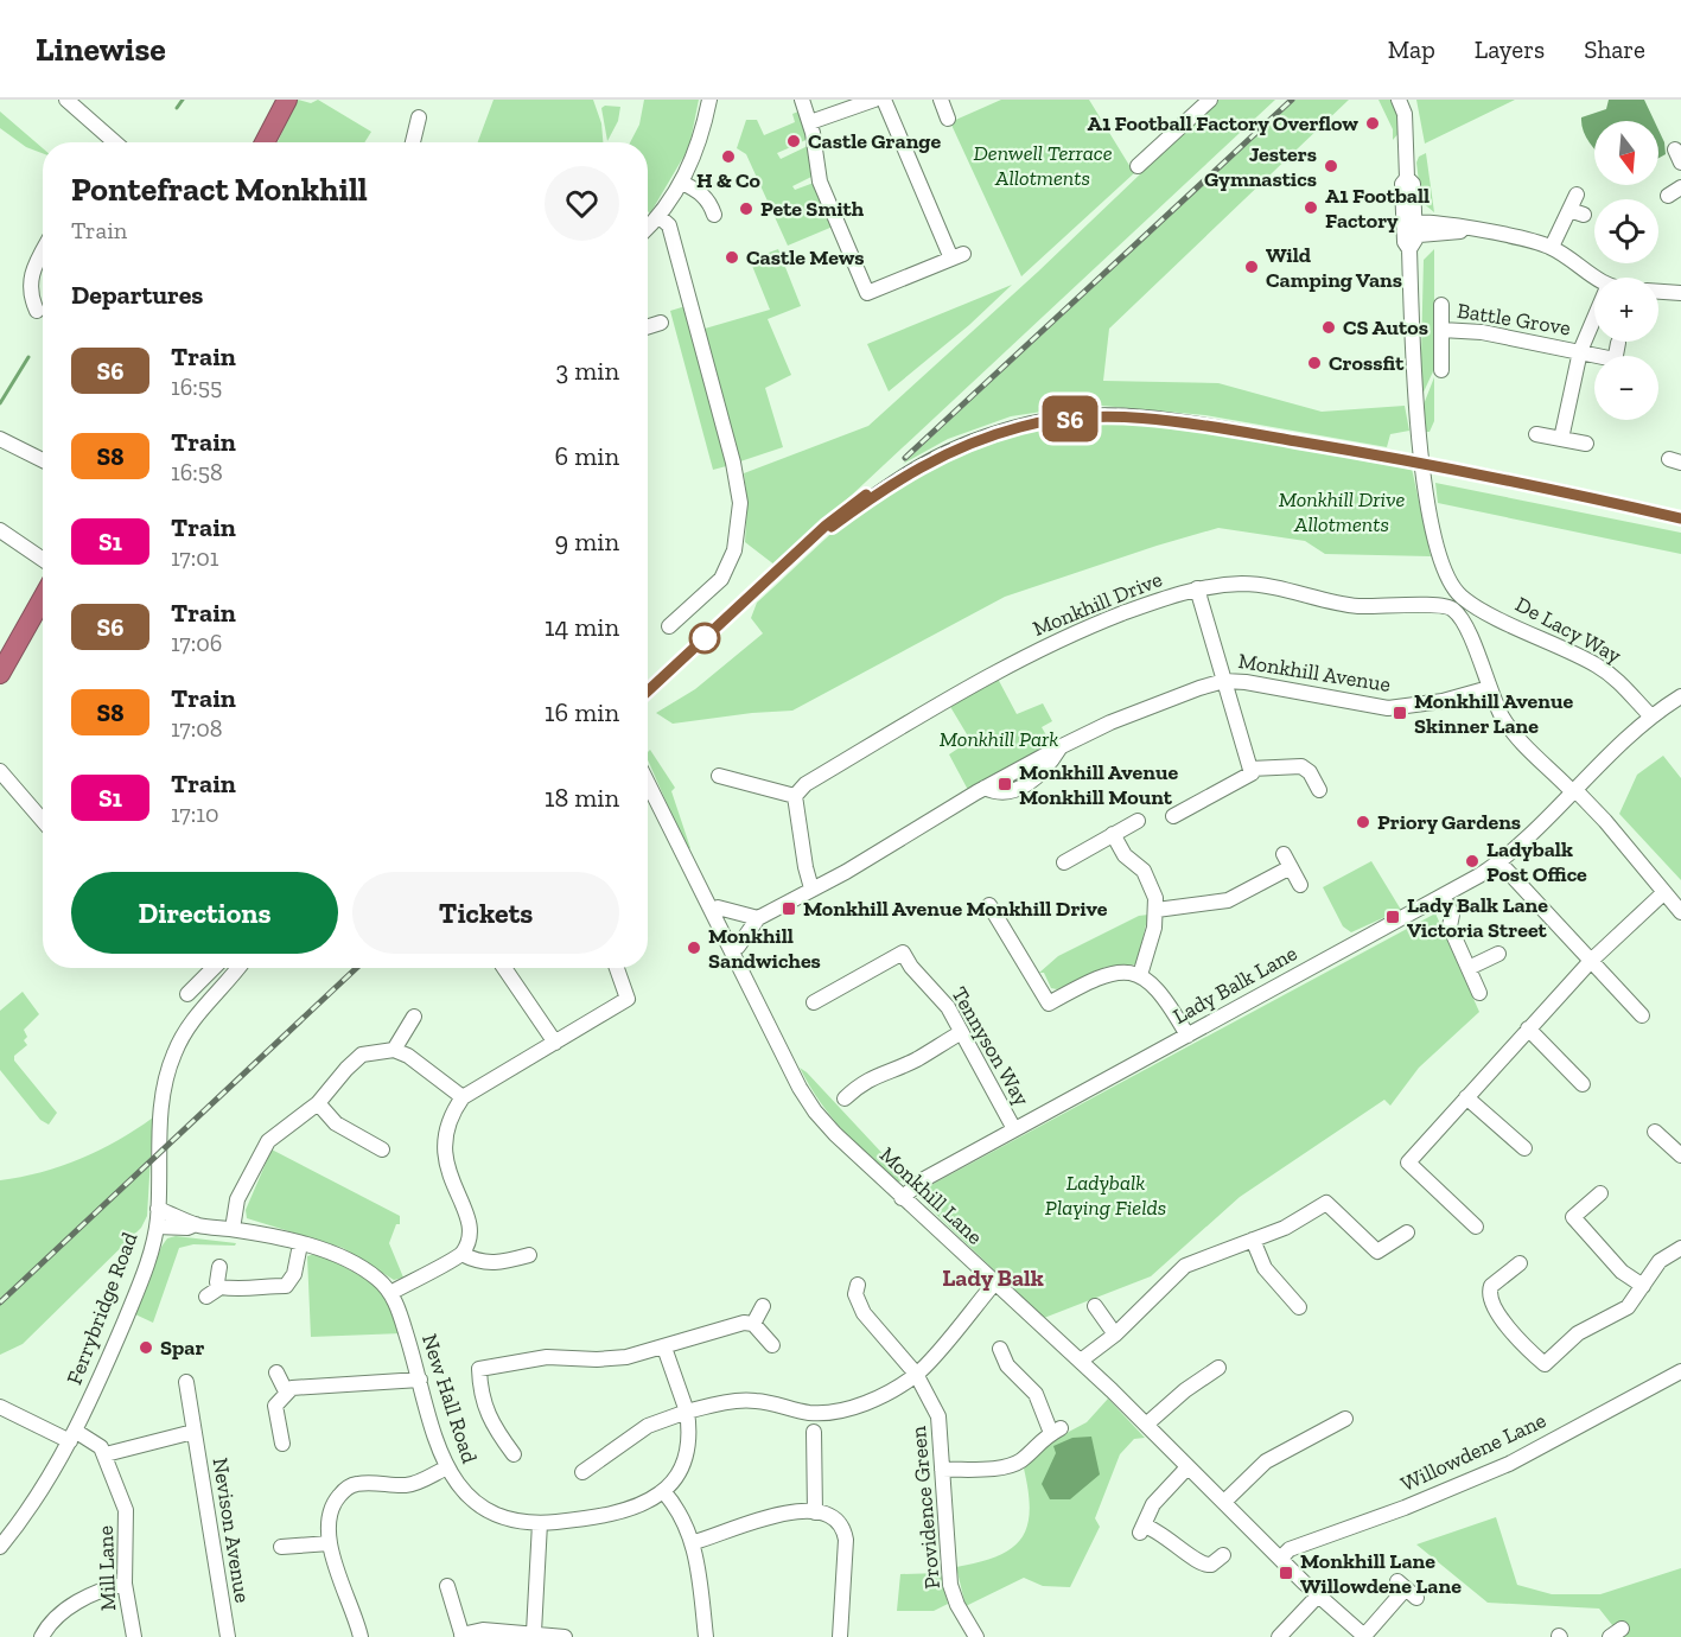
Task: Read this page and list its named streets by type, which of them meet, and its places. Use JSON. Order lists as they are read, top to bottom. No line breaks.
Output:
{"streets":{"street":["Battle Grove","Monkhill Drive","De Lacy Way","Monkhill Avenue","Lady Balk Lane","Tennyson Way","Monkhill Lane","Ferrybridge Road","New Hall Road","Willowdene Lane","Providence Green","Nevison Avenue","Mill Lane"]},"crossings":[["Monkhill Drive","Monkhill Avenue"],["Monkhill Avenue","Monkhill Lane"],["Lady Balk Lane","Tennyson Way"],["Lady Balk Lane","Monkhill Lane"],["Monkhill Lane","Willowdene Lane"],["Ferrybridge Road","New Hall Road"],["Nevison Avenue","Mill Lane"]],"districts":["Lady Balk"],"parks":["Denwell Terrace Allotments","Monkhill Drive Allotments","Monkhill Park","Ladybalk Playing Fields"],"places":{"other":["A1 Football Factory Overflow","Castle Grange","H & Co","Jesters Gymnastics","A1 Football Factory","Pete Smith","Castle Mews","Wild Camping Vans","CS Autos","Crossfit","Priory Gardens","Ladybalk Post Office","Monkhill Sandwiches","Spar"],"transit":["Monkhill Avenue Skinner Lane","Monkhill Avenue Monkhill Mount","Monkhill Avenue Monkhill Drive","Lady Balk Lane Victoria Street","Monkhill Lane Willowdene Lane"]},"north":"bottom","page":{"header":"Linewise","nav":["Map","Layers","Share"],"on_map":"S6","map_buttons":["+","−"],"heading":[["Pontefract Monkhill","Train"],"Departures"],"list":[{"mark":"S6","name":"Train","note":"16:55","value":"3 min"},{"mark":"S8","name":"Train","note":"16:58","value":"6 min"},{"mark":"S1","name":"Train","note":"17:01","value":"9 min"},{"mark":"S6","name":"Train","note":"17:06","value":"14 min"},{"mark":"S8","name":"Train","note":"17:08","value":"16 min"},{"mark":"S1","name":"Train","note":"17:10","value":"18 min"}],"buttons":["Directions","Tickets"]}}
